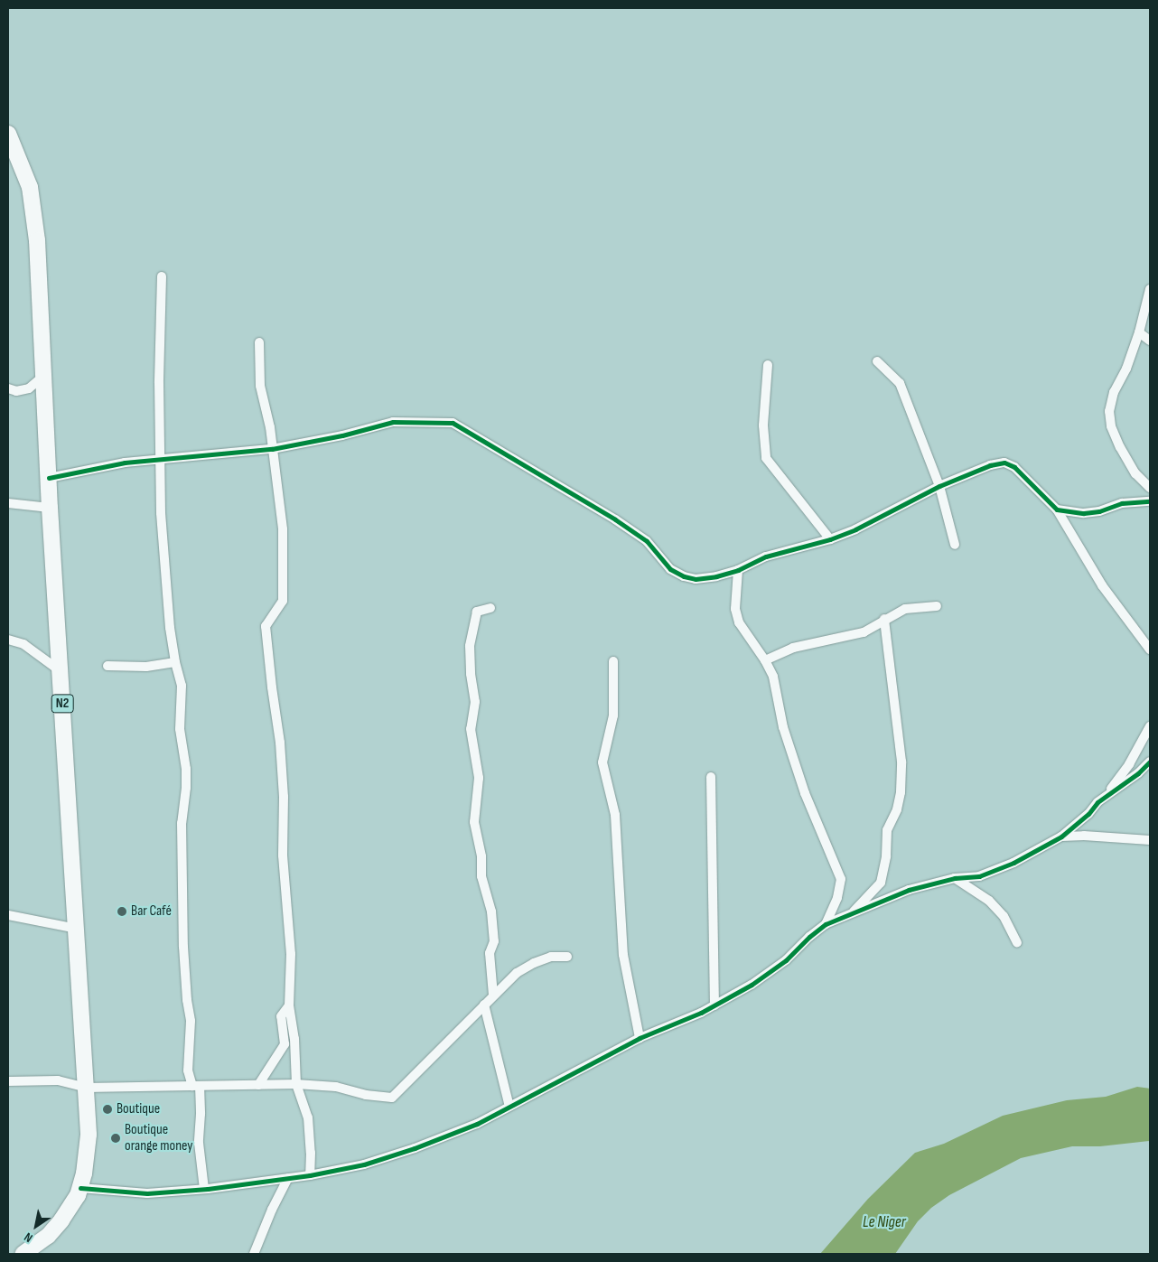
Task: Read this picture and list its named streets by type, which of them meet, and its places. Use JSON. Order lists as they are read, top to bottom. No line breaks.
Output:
{"streets":{"highway":["N2"]},"water":["Le Niger"],"places":["Bar Café","Boutique","Boutique orange money"],"north":"bottom left"}
